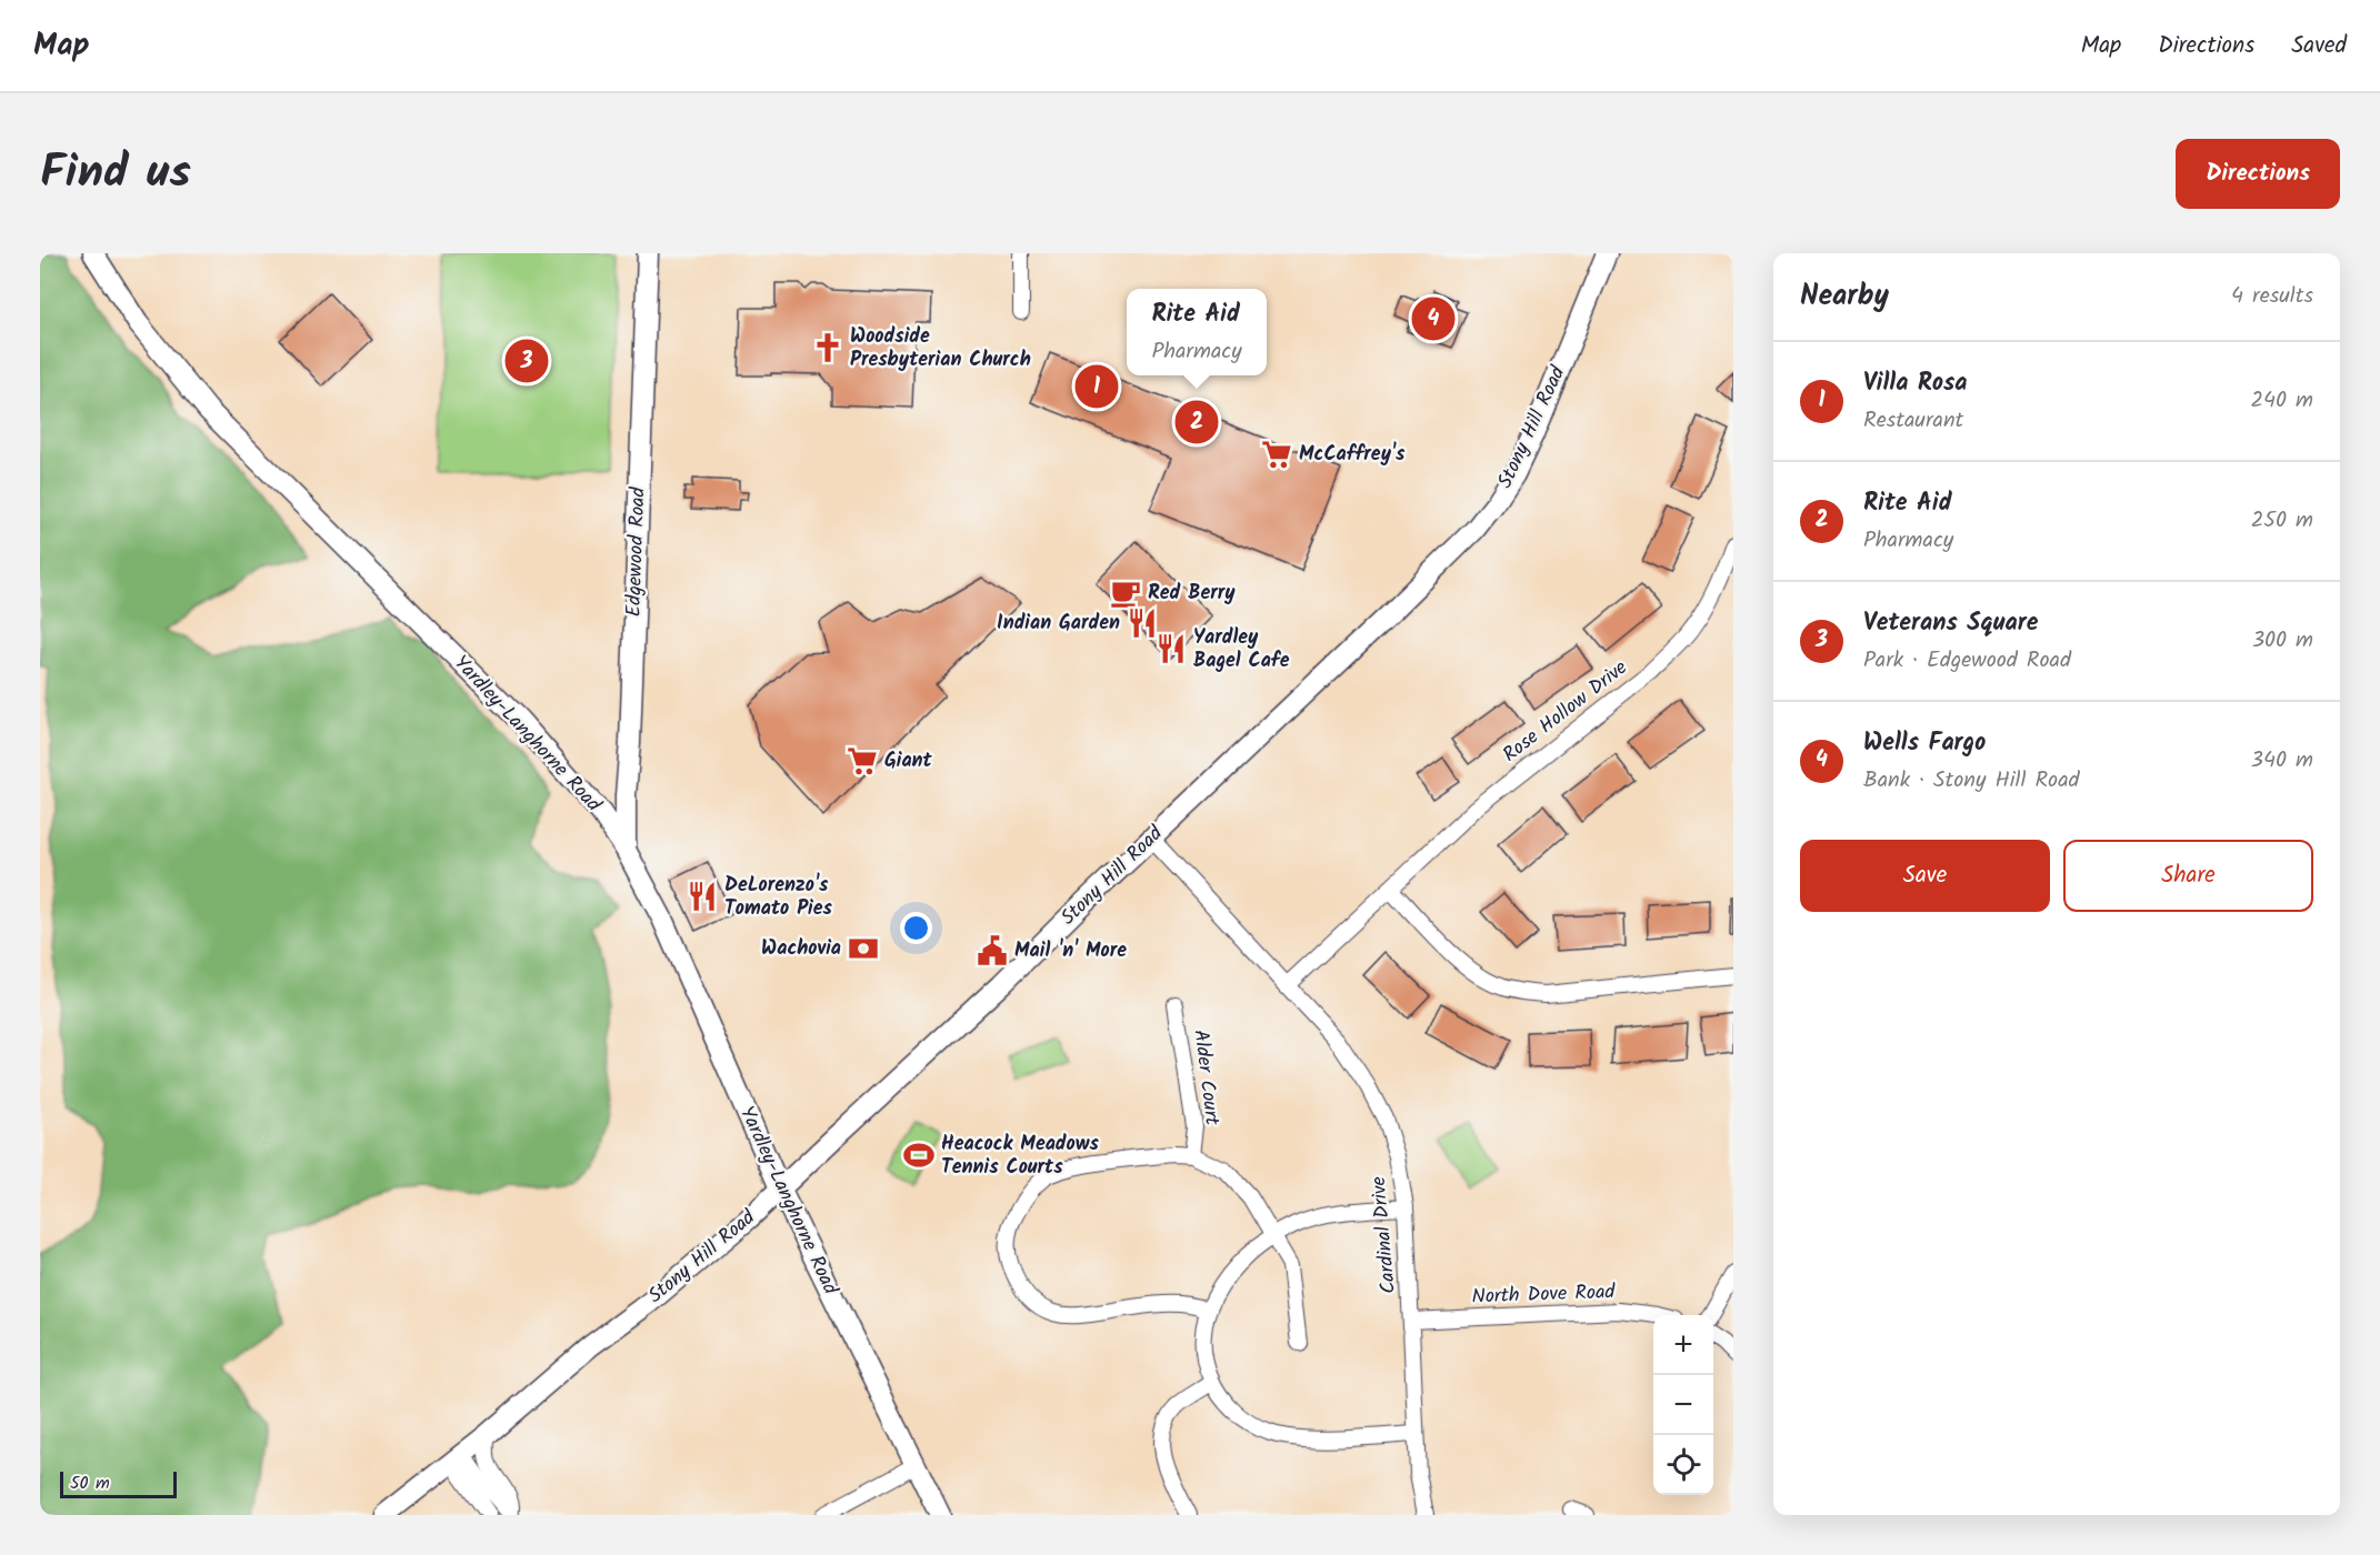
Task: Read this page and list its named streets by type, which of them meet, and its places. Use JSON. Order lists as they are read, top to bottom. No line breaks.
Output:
{"streets":{"street":["Stony Hill Road","Edgewood Road","Rose Hollow Drive","Yardley-Langhorne Road","Alder Court","Cardinal Drive","North Dove Road"]},"crossings":[["Stony Hill Road","Yardley-Langhorne Road"],["Stony Hill Road","Cardinal Drive"],["Edgewood Road","Yardley-Langhorne Road"],["Rose Hollow Drive","Cardinal Drive"],["Cardinal Drive","North Dove Road"]],"places":{"church":["Woodside Presbyterian Church"],"supermarket":["McCaffrey's","Giant"],"cafe":["Red Berry"],"restaurant":["Indian Garden","Yardley Bagel Cafe","DeLorenzo's Tomato Pies"],"bank":["Wachovia"],"public building":["Mail 'n' More"],"sports":["Heacock Meadows Tennis Courts"]},"scale_bar":"50 m","page":{"header":"Map","nav":["Map","Directions","Saved"],"title":"Find us","buttons":["Directions",["Save","Share"]],"heading":["Nearby","4 results"],"popup":["Rite Aid","Pharmacy"],"pins":["4","3","1","2"],"list":[{"mark":"1","name":"Villa Rosa","note":"Restaurant","value":"240 m"},{"mark":"2","name":"Rite Aid","note":"Pharmacy","value":"250 m"},{"mark":"3","name":"Veterans Square","note":"Park · Edgewood Road","value":"300 m"},{"mark":"4","name":"Wells Fargo","note":"Bank · Stony Hill Road","value":"340 m"}],"map_buttons":["+","−"],"scale":"50 m"}}
